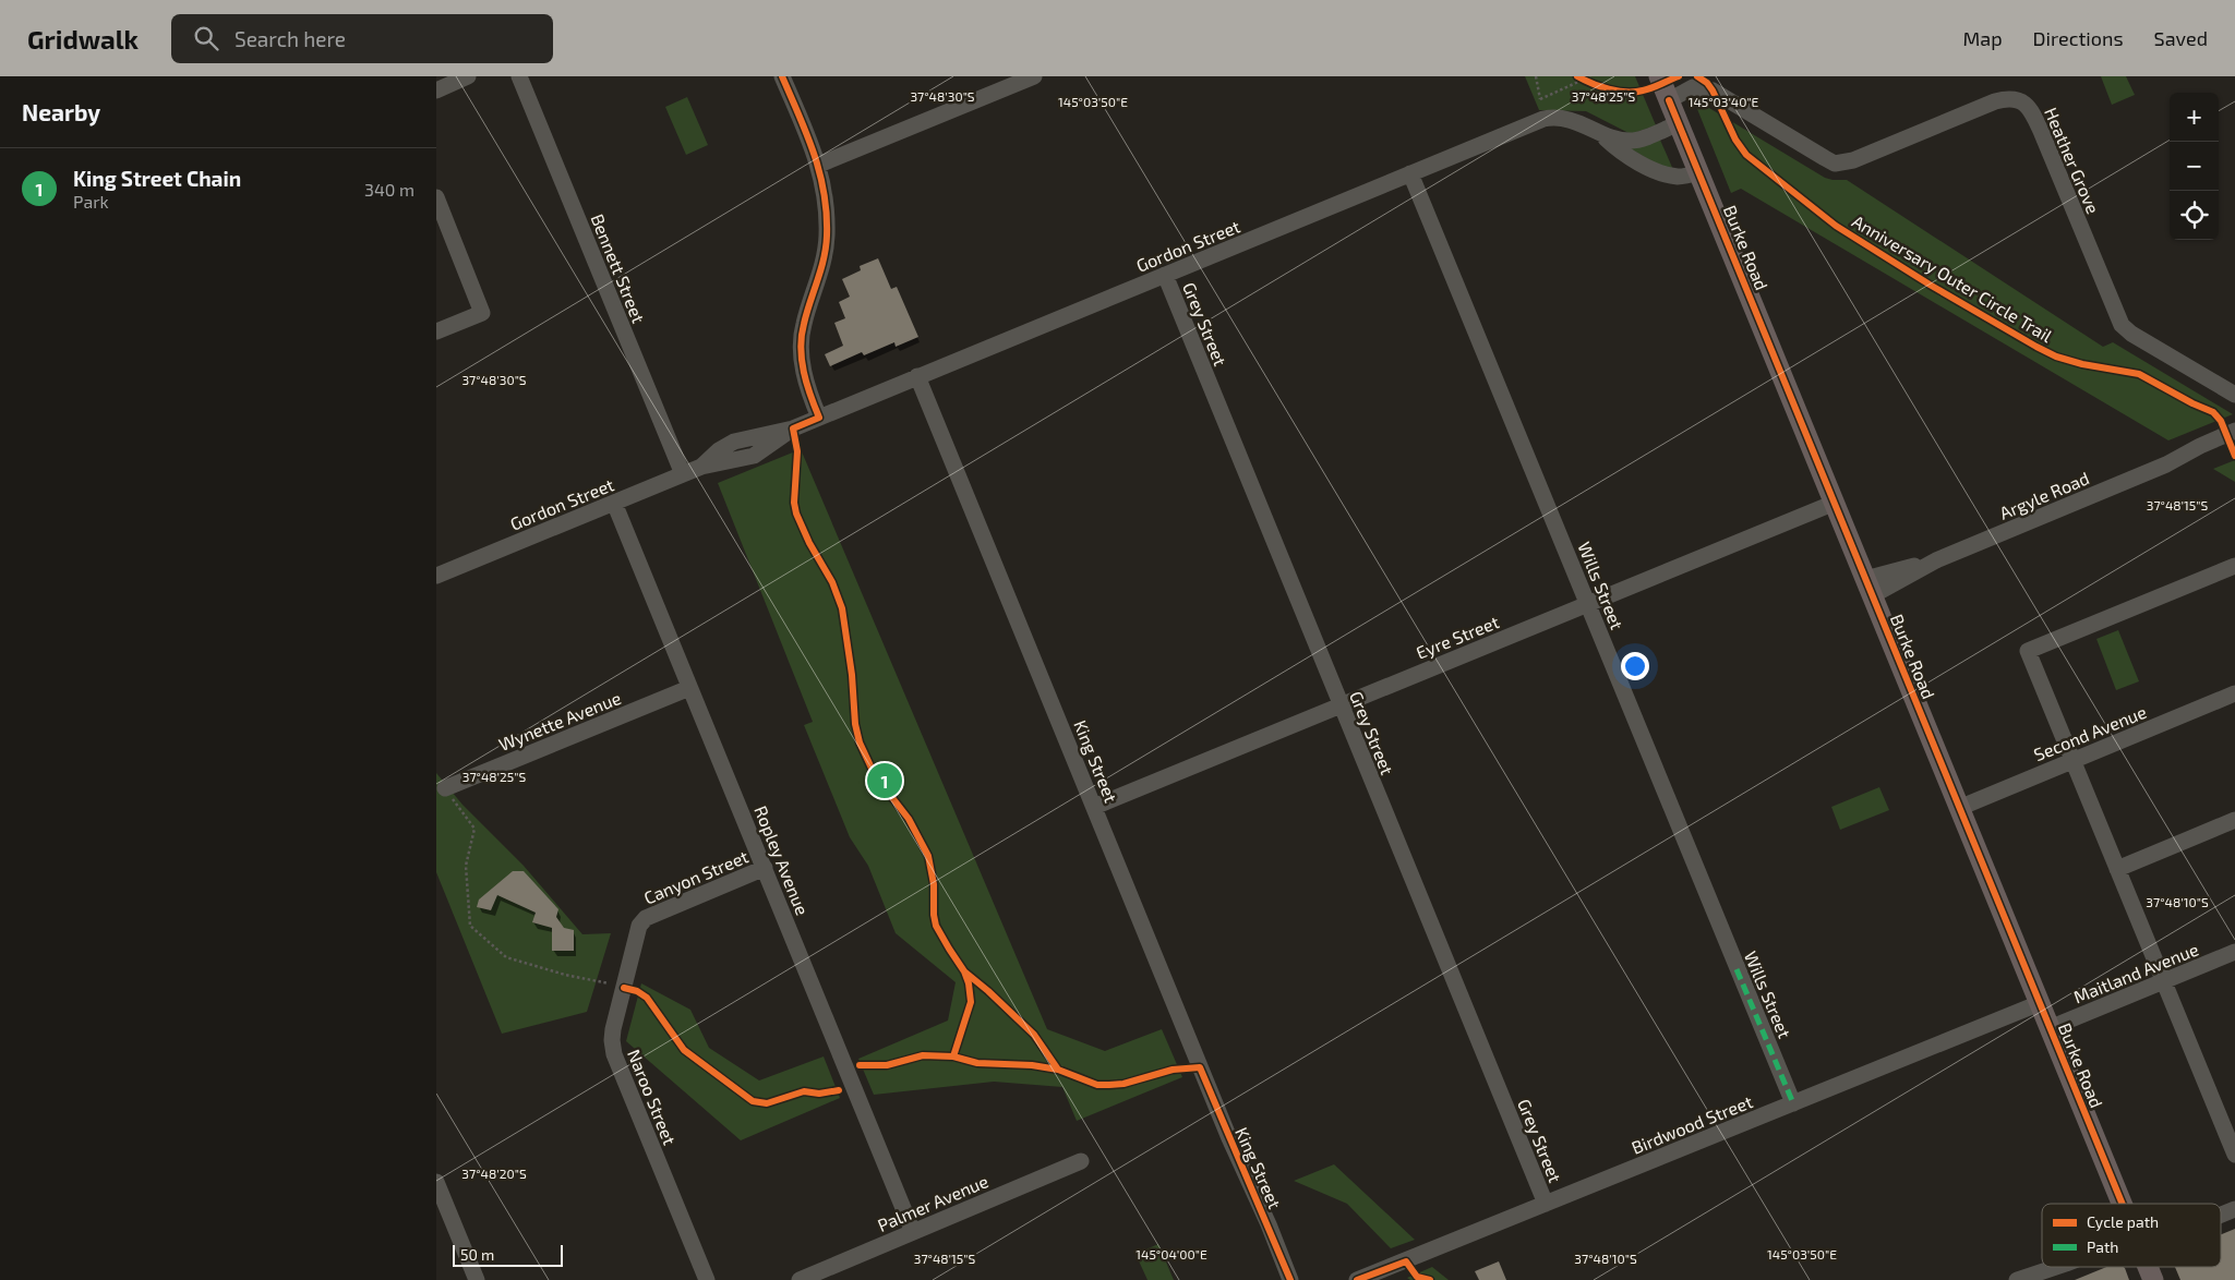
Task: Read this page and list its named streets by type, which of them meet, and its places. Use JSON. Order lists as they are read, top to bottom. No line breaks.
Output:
{"streets":{"main road":["Burke Road"],"street":["Heather Grove","Gordon Street","Bennett Street","Grey Street","Argyle Road","Wills Street","Eyre Street","Wynette Avenue","Second Avenue","King Street","Ropley Avenue","Canyon Street","Maitland Avenue","Naroo Street","Birdwood Street","Palmer Avenue"],"cycle path":["Anniversary Outer Circle Trail"]},"crossings":[["Heather Grove","Burke Road"],["Gordon Street","Burke Road"],["Gordon Street","Bennett Street"],["Gordon Street","Grey Street"],["Gordon Street","Wills Street"],["Gordon Street","King Street"],["Gordon Street","Ropley Avenue"],["Burke Road","Argyle Road"],["Burke Road","Eyre Street"],["Burke Road","Second Avenue"],["Burke Road","Maitland Avenue"],["Burke Road","Birdwood Street"],["Grey Street","Eyre Street"],["Grey Street","Birdwood Street"],["Wills Street","Eyre Street"],["Wills Street","Birdwood Street"],["Eyre Street","King Street"],["Wynette Avenue","Ropley Avenue"],["Ropley Avenue","Canyon Street"],["Ropley Avenue","Palmer Avenue"],["Canyon Street","Naroo Street"]],"legend":["Cycle path","Path"],"scale_bar":"50 m","page":{"header":"Gridwalk","search":"Search here","nav":["Map","Directions","Saved"],"heading":"Nearby","map_buttons":["+","−"],"list":[{"mark":"1","name":"King Street Chain","note":"Park","value":"340 m"}],"pins":"1","scale":"50 m"},"coordinates":["37°48'25\"S","37°48'30\"S","145°03'50\"E","145°03'40\"E","37°48'15\"S","37°48'10\"S","37°48'20\"S","145°04'00\"E"]}
